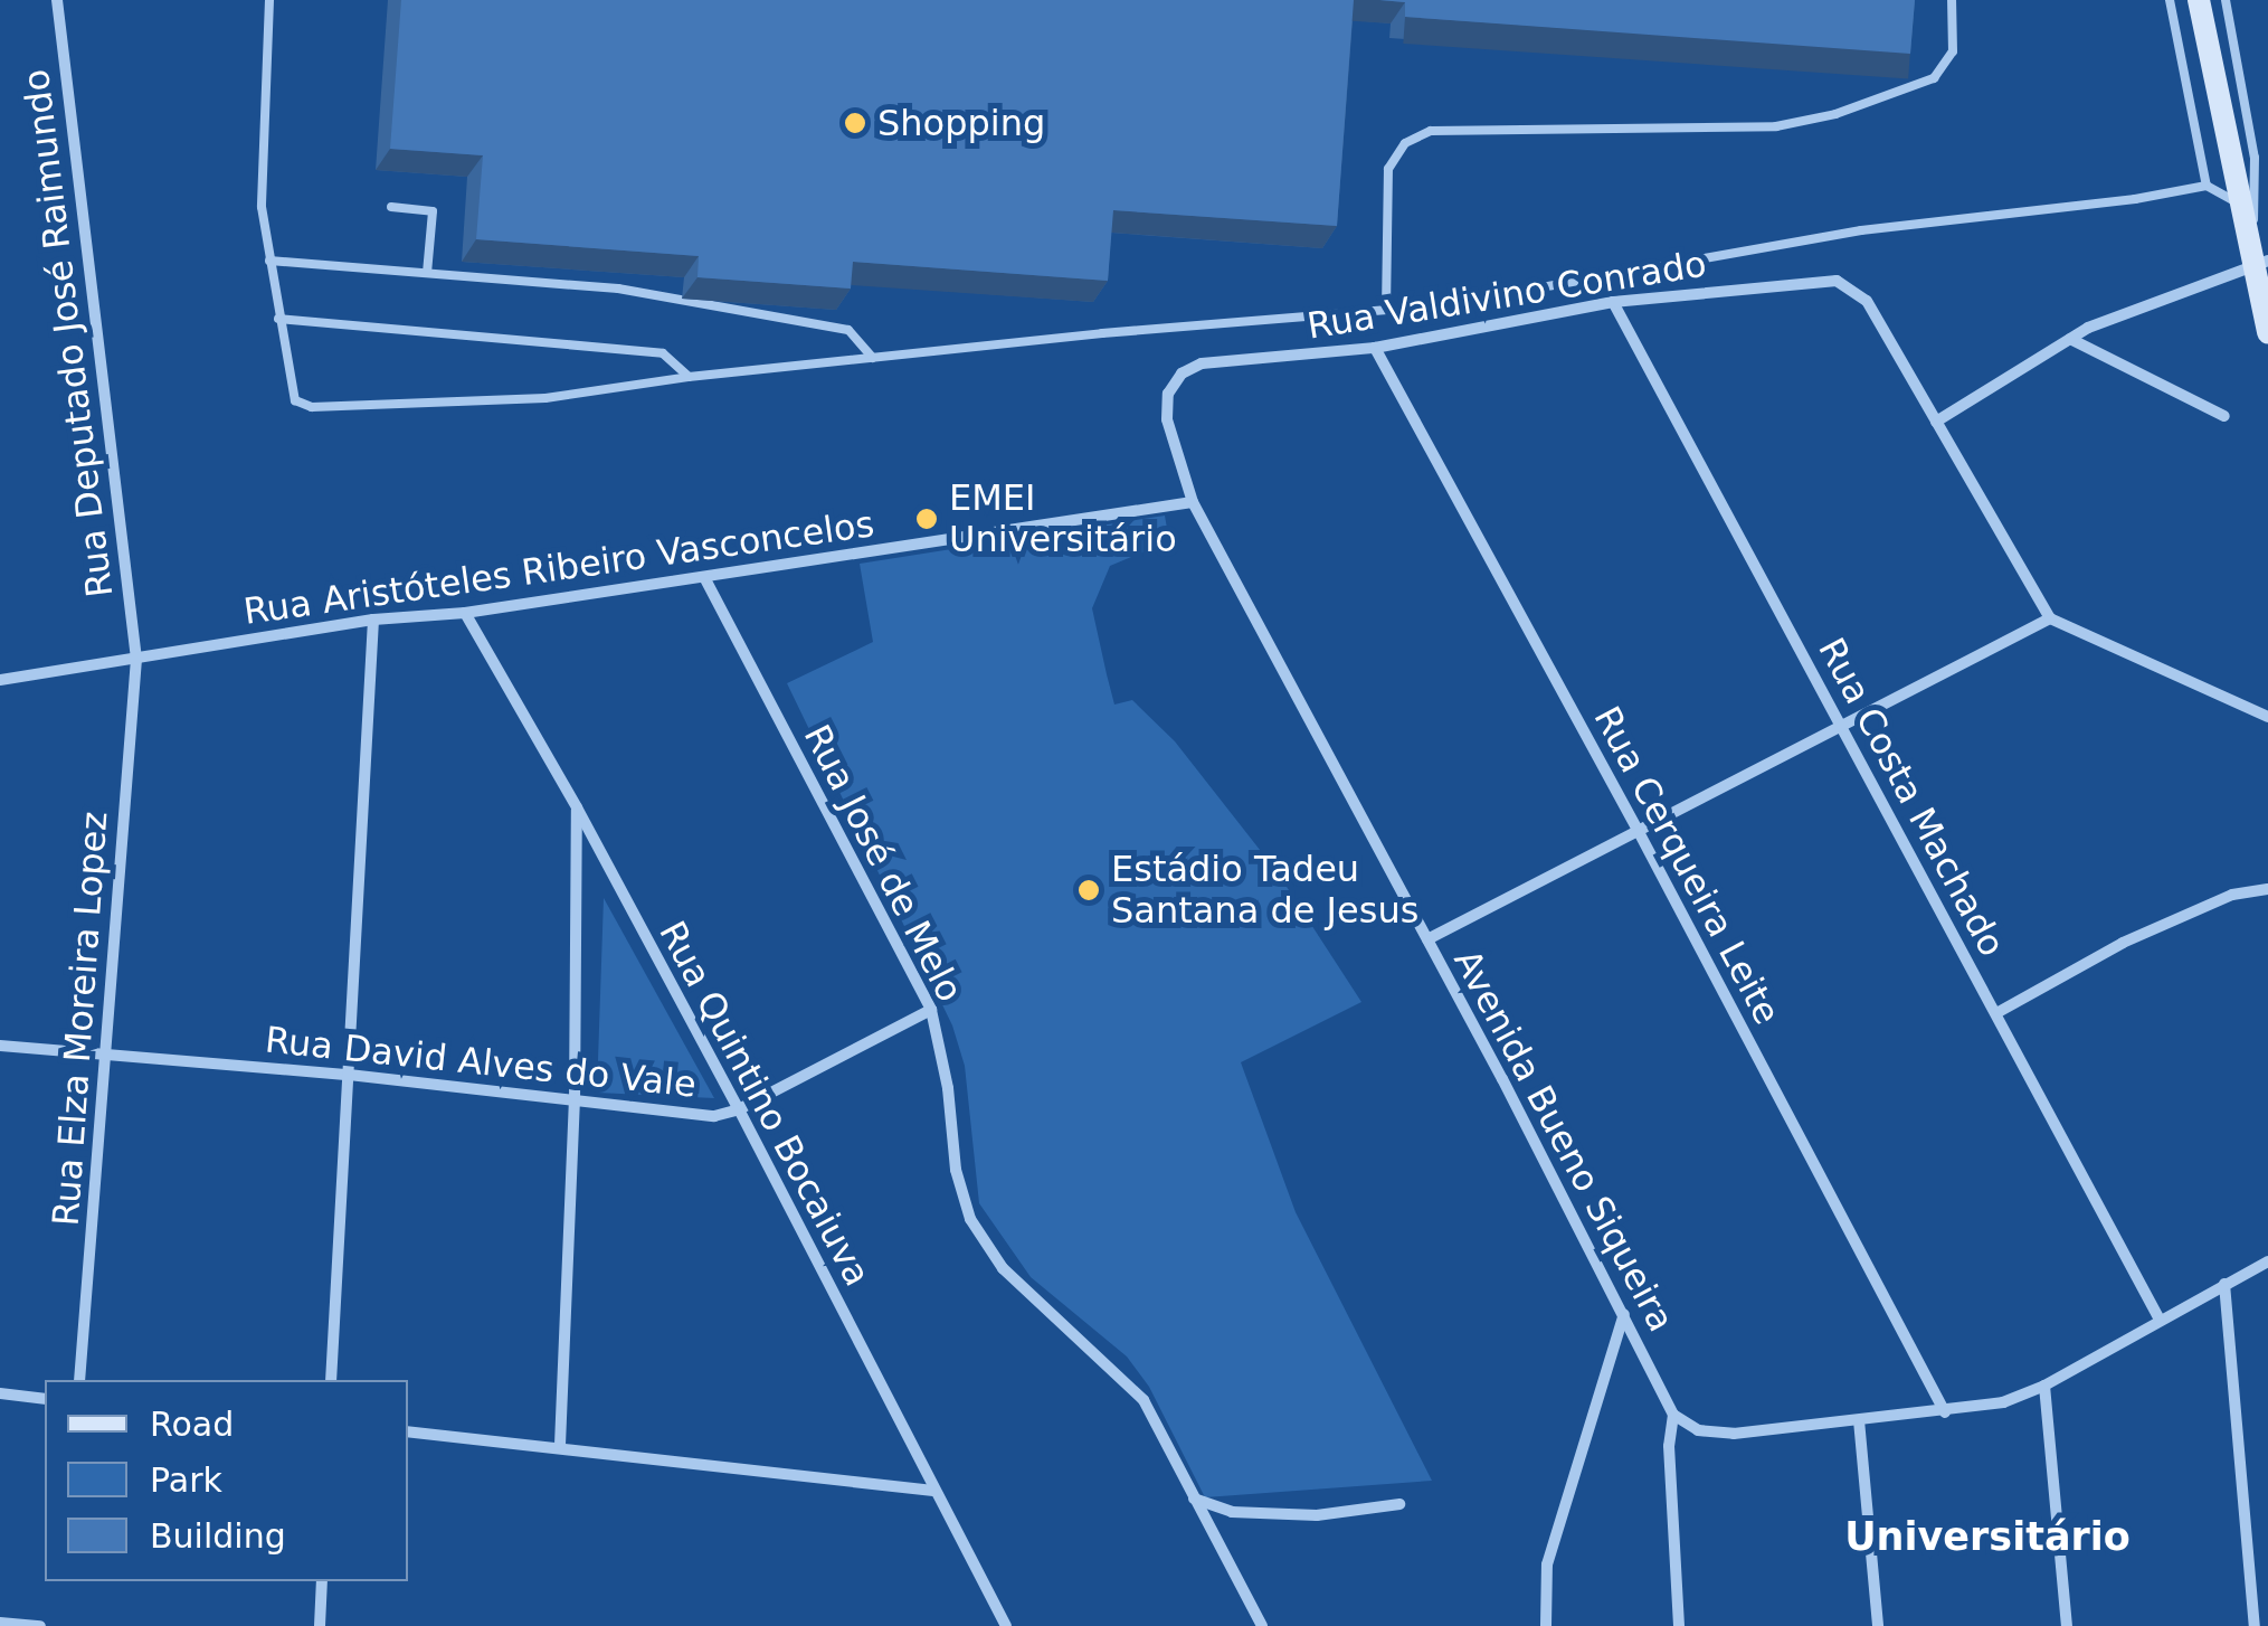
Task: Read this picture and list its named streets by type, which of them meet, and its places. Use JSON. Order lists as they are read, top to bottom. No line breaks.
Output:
{"streets":{"street":["Rua Valdivino Conrado","Rua Deputado José Raimundo","Rua Aristóteles Ribeiro Vasconcelos","Rua Costa Machado","Rua José de Melo","Rua Cerqueira Leite","Rua Elza Moreira Lopez","Rua David Alves do Vale","Rua Quintino Bocaiuva","Avenida Bueno Siqueira"]},"crossings":[["Rua Valdivino Conrado","Rua Costa Machado"],["Rua Valdivino Conrado","Rua Cerqueira Leite"],["Rua Valdivino Conrado","Avenida Bueno Siqueira"],["Rua Deputado José Raimundo","Rua Aristóteles Ribeiro Vasconcelos"],["Rua Deputado José Raimundo","Rua Elza Moreira Lopez"],["Rua Aristóteles Ribeiro Vasconcelos","Rua José de Melo"],["Rua Aristóteles Ribeiro Vasconcelos","Rua Elza Moreira Lopez"],["Rua Aristóteles Ribeiro Vasconcelos","Rua Quintino Bocaiuva"],["Rua Aristóteles Ribeiro Vasconcelos","Avenida Bueno Siqueira"],["Rua José de Melo","Rua David Alves do Vale"],["Rua Elza Moreira Lopez","Rua David Alves do Vale"],["Rua David Alves do Vale","Rua Quintino Bocaiuva"]],"districts":["Universitário"],"places":["Shopping","EMEI Universitário","Estádio Tadeu Santana de Jesus"],"legend":["Road","Park","Building"]}
